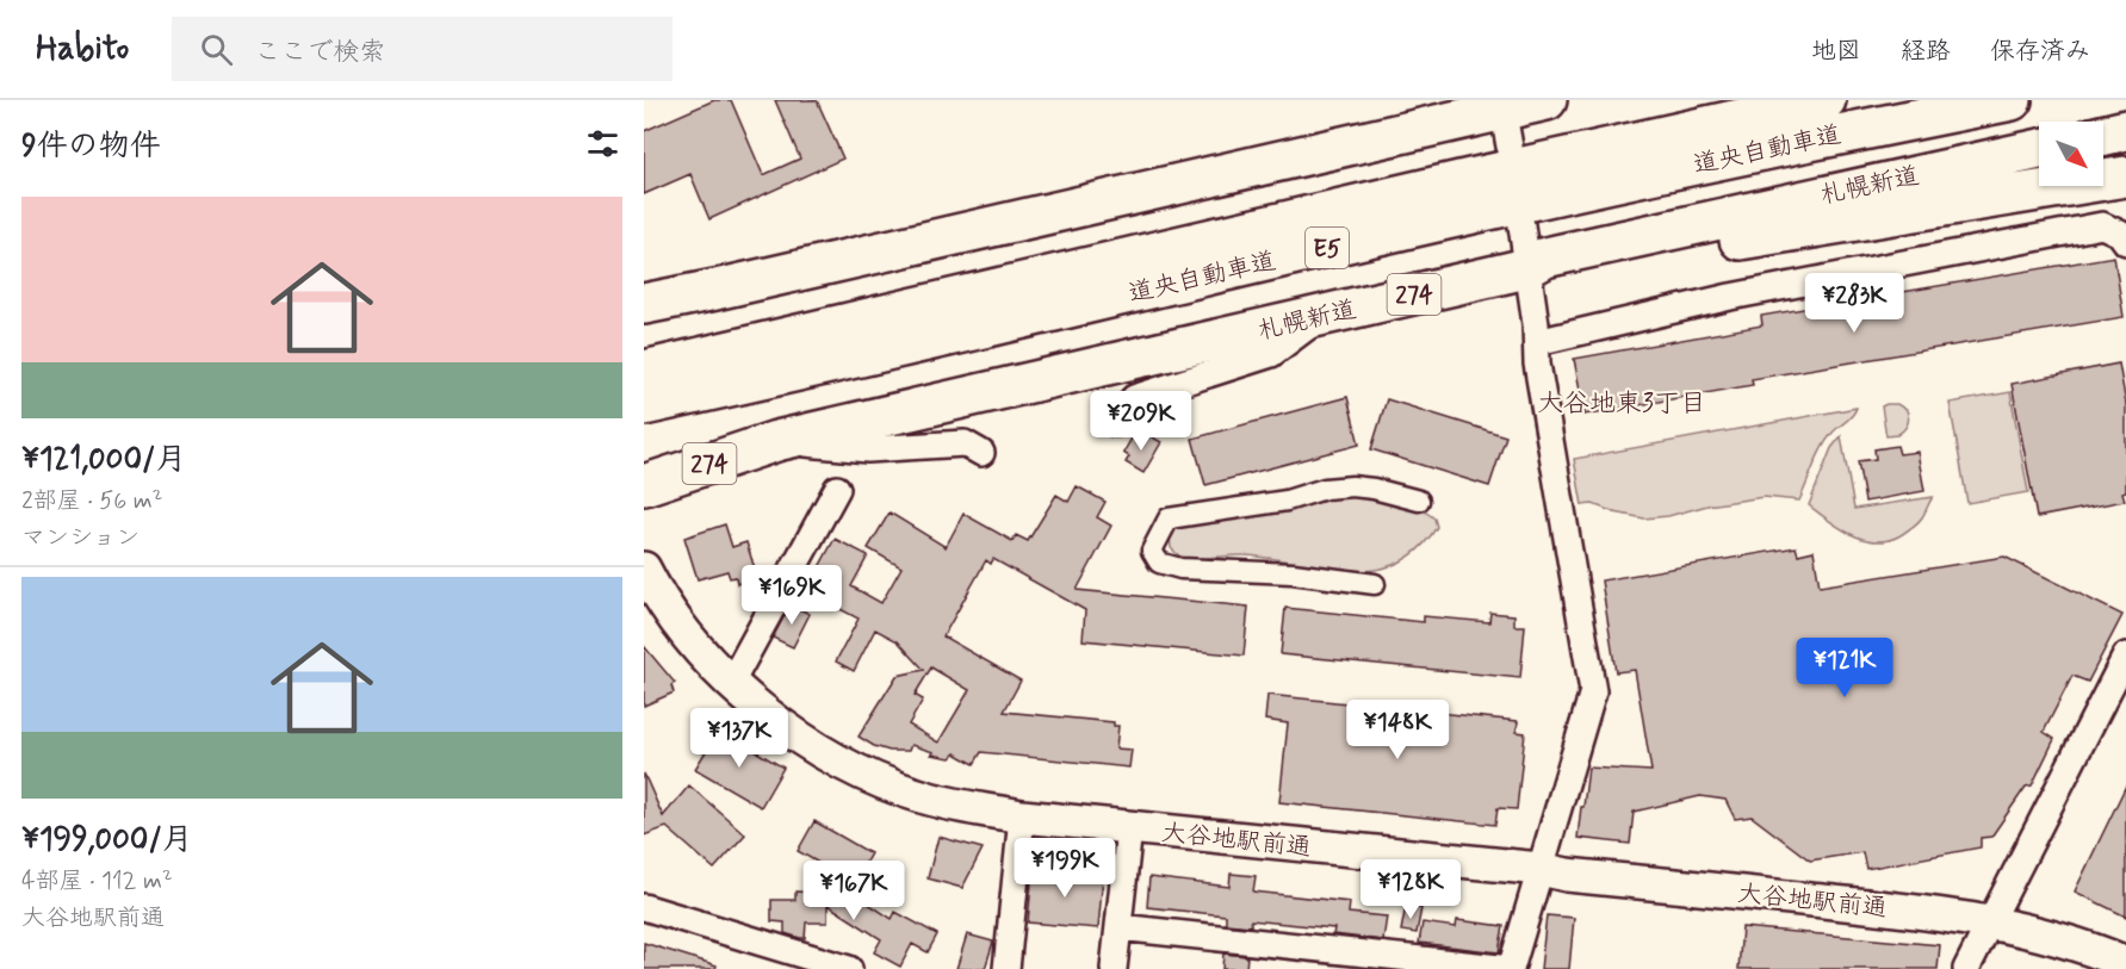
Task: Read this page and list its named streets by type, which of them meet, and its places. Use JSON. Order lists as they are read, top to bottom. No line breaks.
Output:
{"streets":{"highway":["道央自動車道","札幌新道","E5","274"],"street":["大谷地駅前通"]},"crossings":[["札幌新道","274"]],"districts":["大谷地東3丁目"],"north":"bottom right","page":{"header":"Habito","search":"ここで検索","nav":["地図","経路","保存済み"],"heading":"9件の物件","list":[{"name":"¥121,000/月","note":"2部屋 · 56 m² · マンション"},{"name":"¥199,000/月","note":"4部屋 · 112 m² · 大谷地駅前通"}],"price":["¥283K","¥209K","¥169K","¥121K","¥148K","¥137K","¥199K","¥128K","¥167K"]}}
